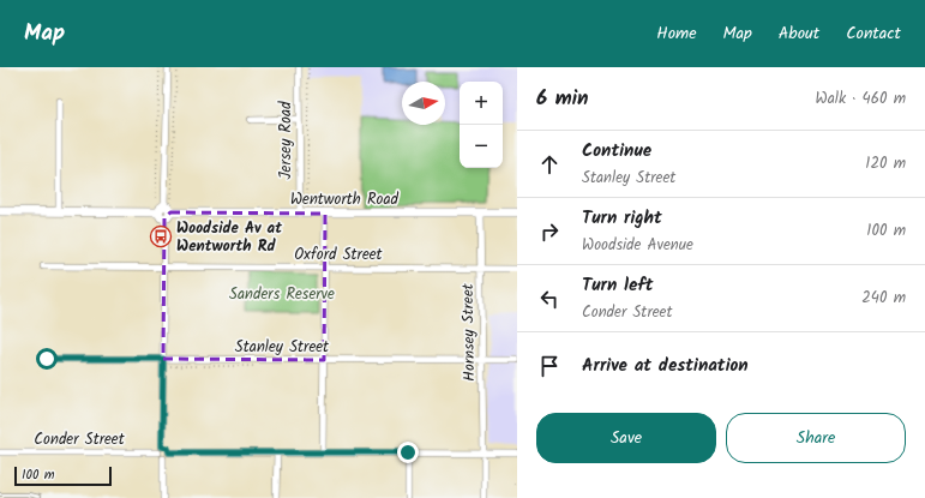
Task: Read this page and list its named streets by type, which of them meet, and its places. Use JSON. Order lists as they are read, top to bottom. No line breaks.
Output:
{"streets":{"street":["Jersey Road","Wentworth Road","Oxford Street","Hornsey Street","Stanley Street","Conder Street"]},"crossings":[["Jersey Road","Wentworth Road"],["Wentworth Road","Hornsey Street"],["Oxford Street","Hornsey Street"],["Hornsey Street","Stanley Street"]],"parks":["Sanders Reserve"],"places":{"bus stop":["Woodside Av at Wentworth Rd"]},"scale_bar":"100 m","north":"right","page":{"header":"Map","nav":["Home","Map","About","Contact"],"heading":["6 min","Walk · 460 m"],"map_buttons":["+","−"],"list":[["Continue","Stanley Street","120 m"],["Turn right","Woodside Avenue","100 m"],["Turn left","Conder Street","240 m"],"Arrive at destination"],"buttons":["Save","Share"],"scale":"100 m"}}
